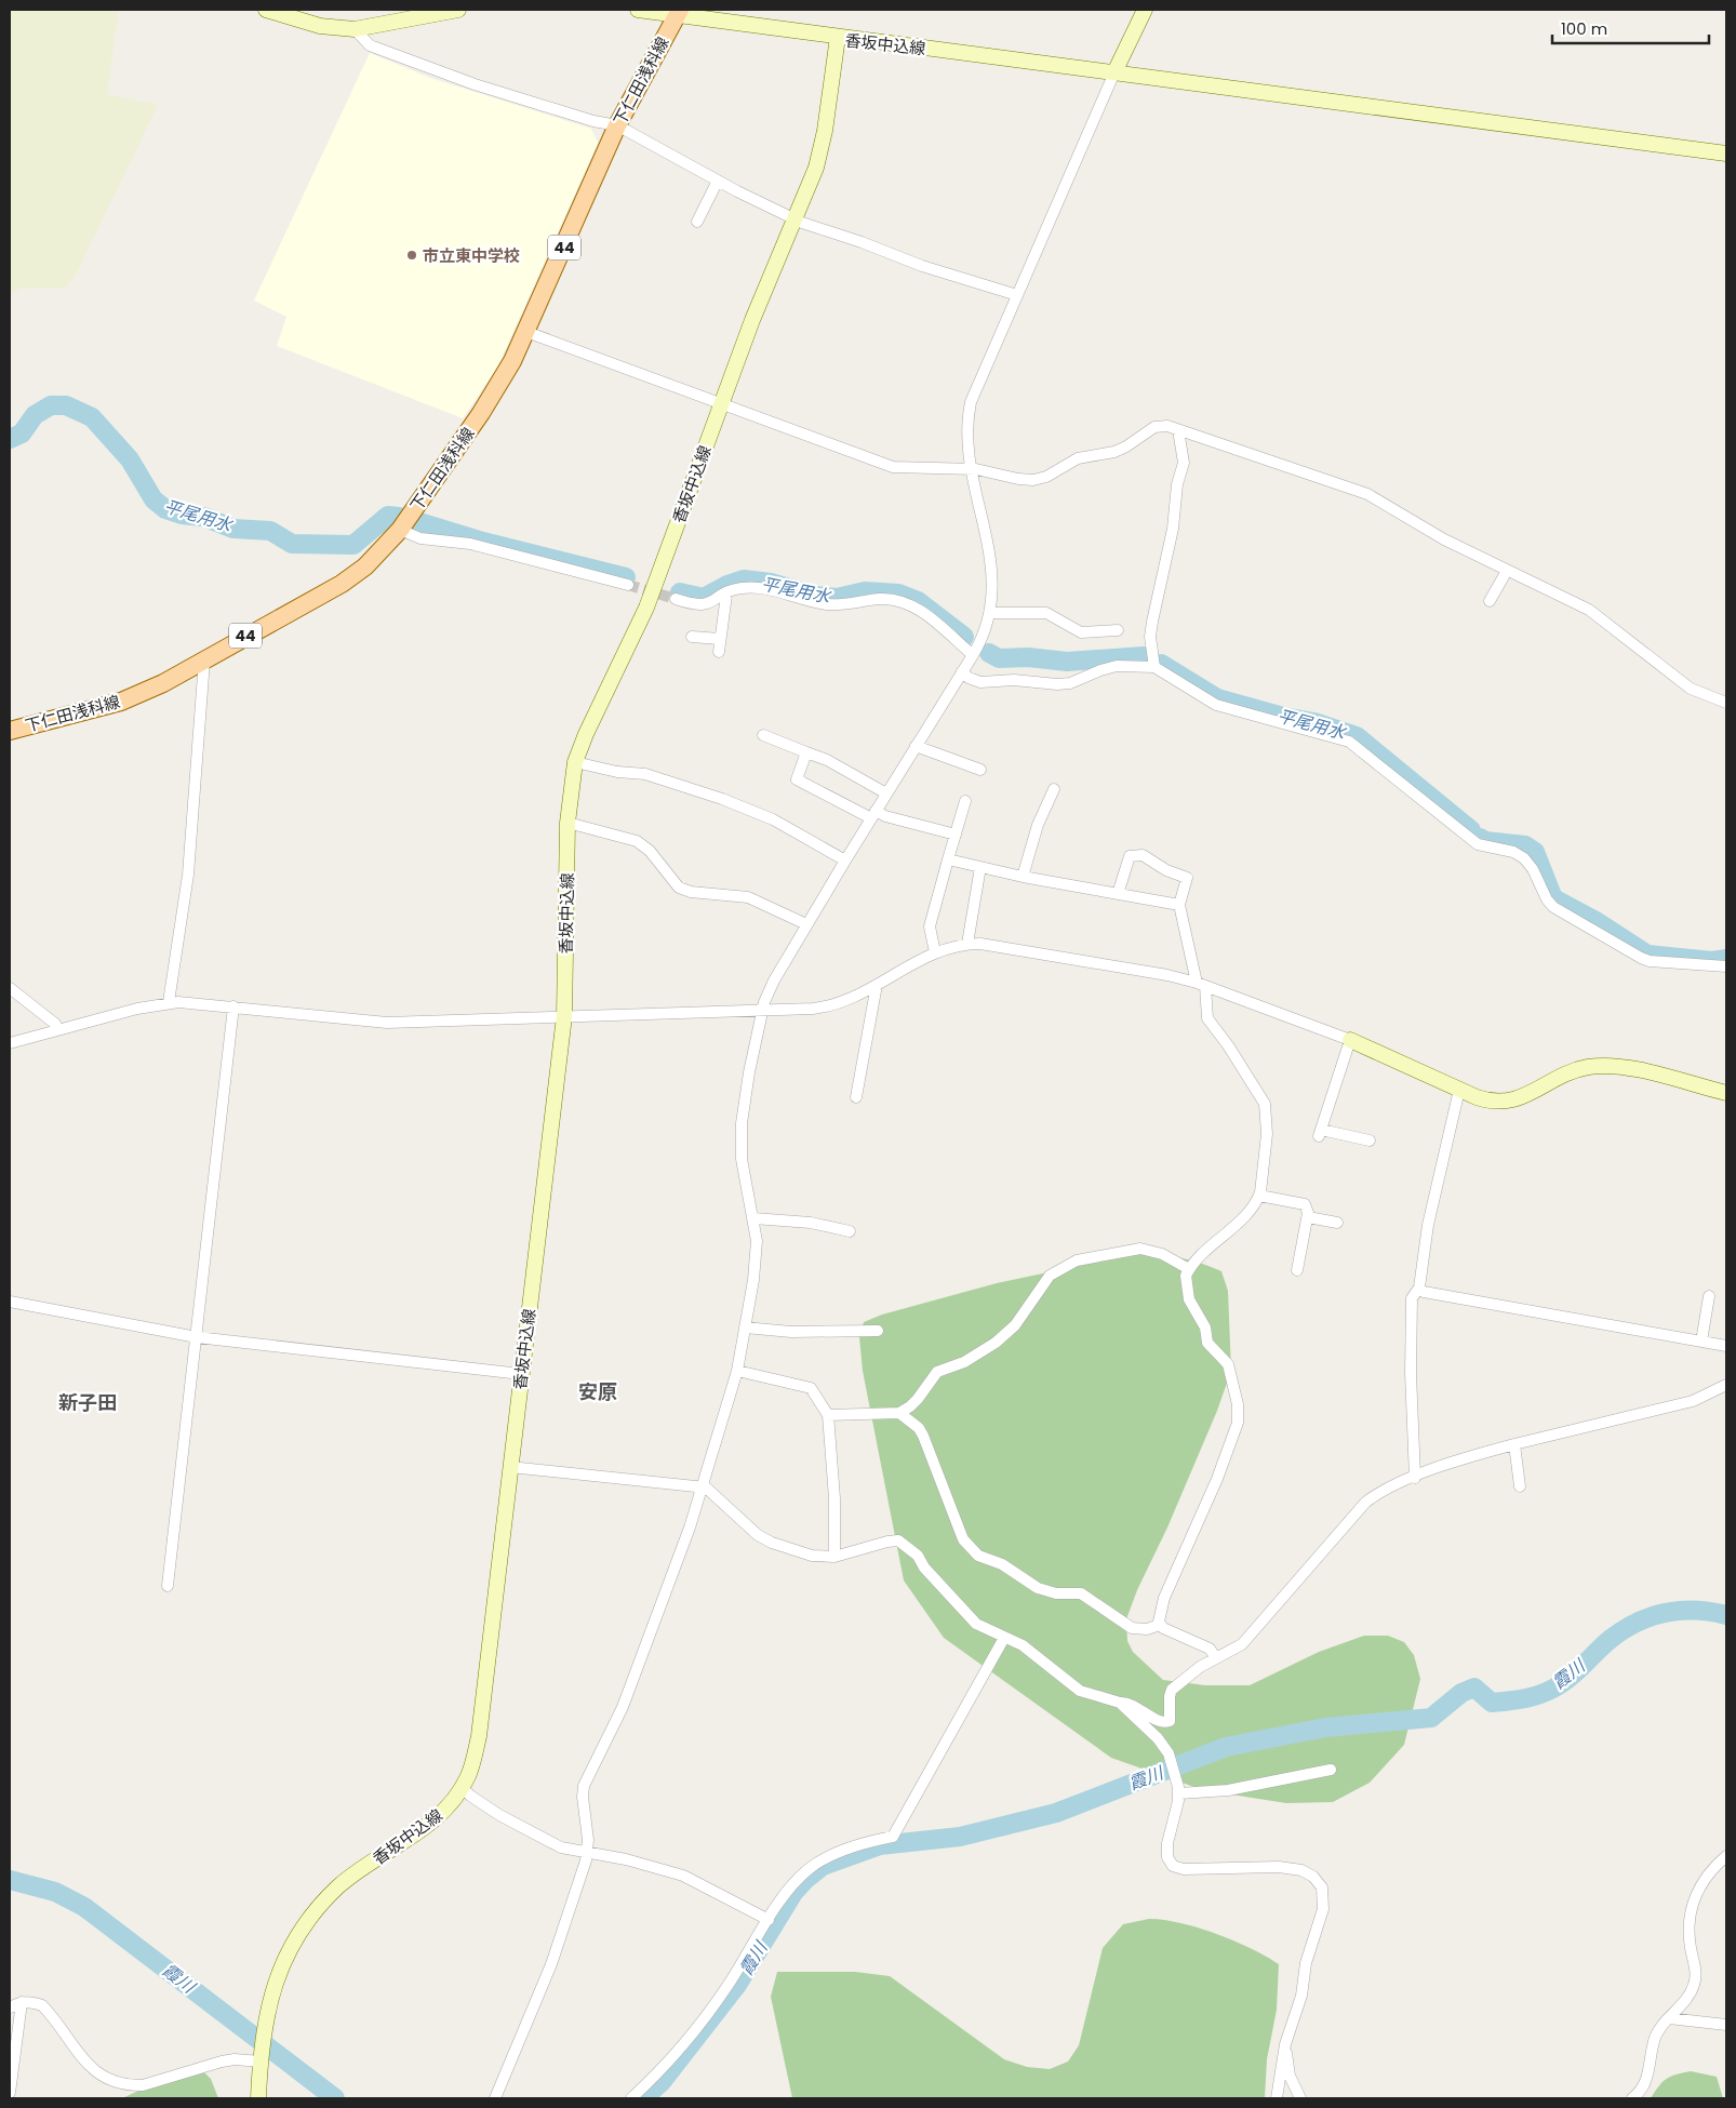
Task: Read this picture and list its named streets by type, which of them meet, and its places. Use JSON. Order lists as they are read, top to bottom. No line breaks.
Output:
{"streets":{"main road":["香坂中込線","下仁田浅科線","44"]},"districts":["安原","新子田"],"water":["平尾用水","霞川"],"places":["市立東中学校"],"scale_bar":"100 m"}
